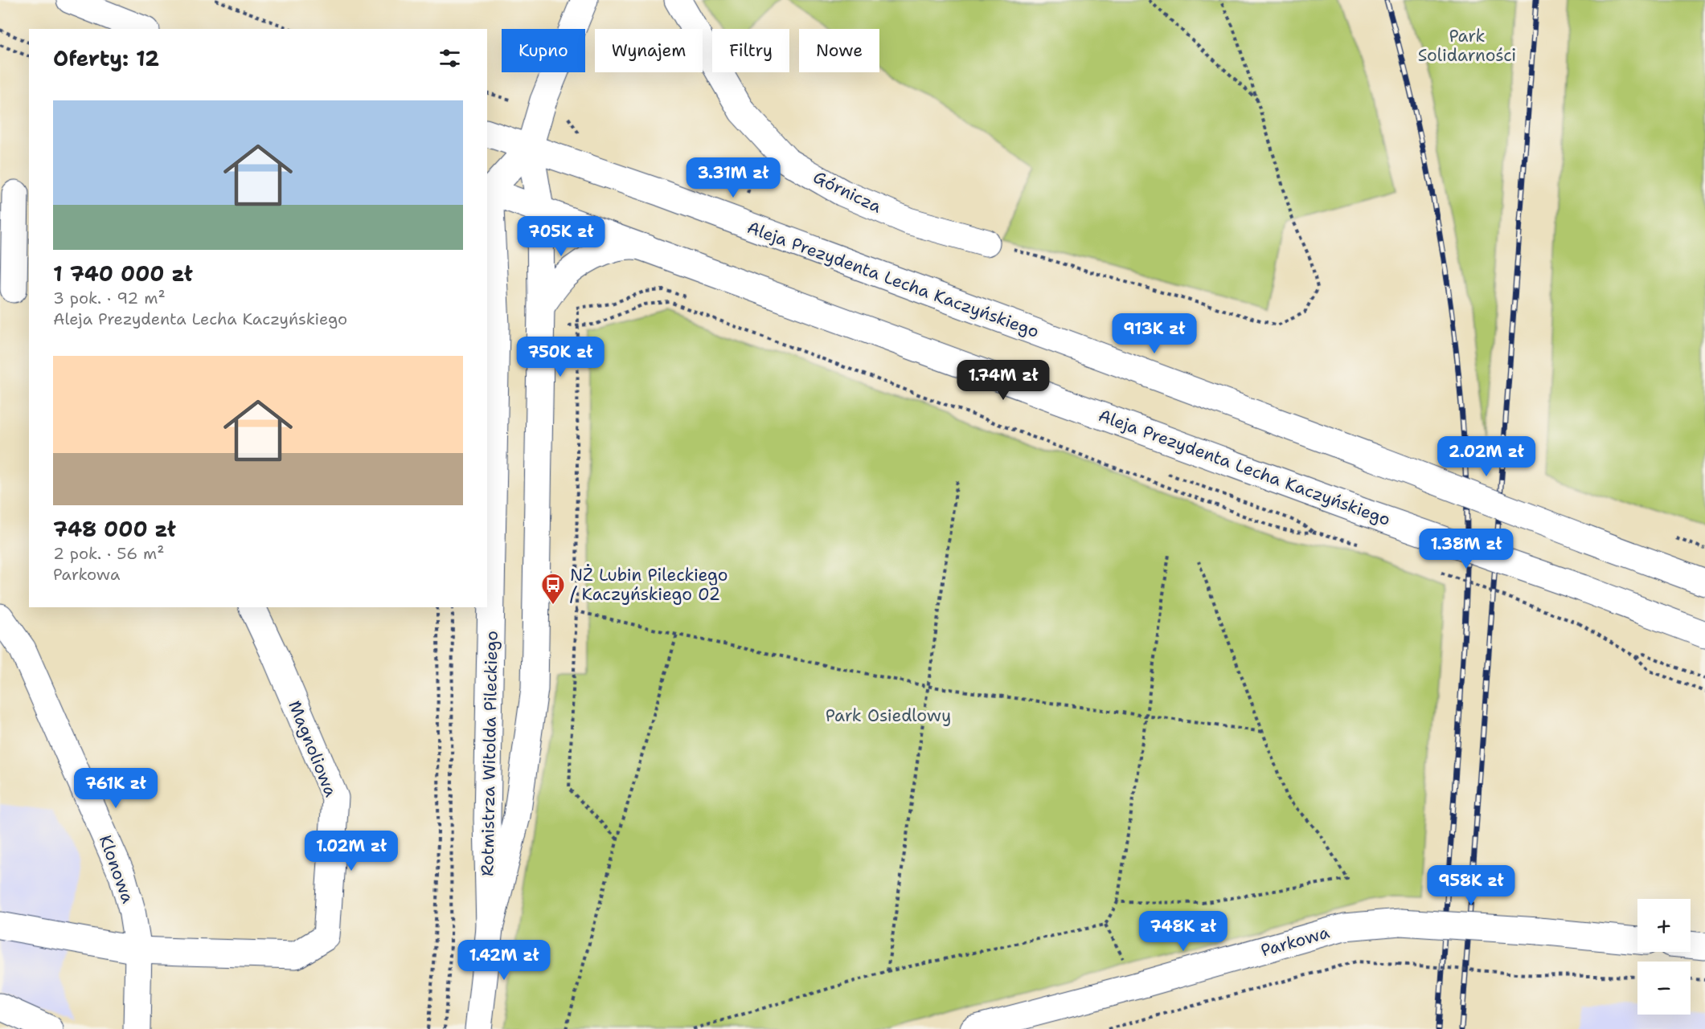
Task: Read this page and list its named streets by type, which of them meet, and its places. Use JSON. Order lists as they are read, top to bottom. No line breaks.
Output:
{"streets":{"street":["Górnicza","Aleja Prezydenta Lecha Kaczyńskiego","Magnoliowa","Rotmistrza Witolda Pileckiego","Klonowa","Parkowa"]},"crossings":[["Aleja Prezydenta Lecha Kaczyńskiego","Rotmistrza Witolda Pileckiego"],["Magnoliowa","Klonowa"]],"parks":["Park Solidarności","Park Osiedlowy"],"places":{"bus stop":["NŻ Lubin Pileckiego / Kaczyńskiego 02"]},"page":{"chip":["Kupno","Wynajem","Filtry","Nowe"],"heading":"Oferty: 12","list":[{"name":"1 740 000 zł","note":"3 pok. · 92 m² · Aleja Prezydenta Lecha Kaczyńskiego"},{"name":"748 000 zł","note":"2 pok. · 56 m² · Parkowa"}],"price":["3.31M zł","705K zł","913K zł","750K zł","1.74M zł","2.02M zł","1.38M zł","761K zł","1.02M zł","958K zł","748K zł","1.42M zł"],"map_buttons":["+","−"]}}
